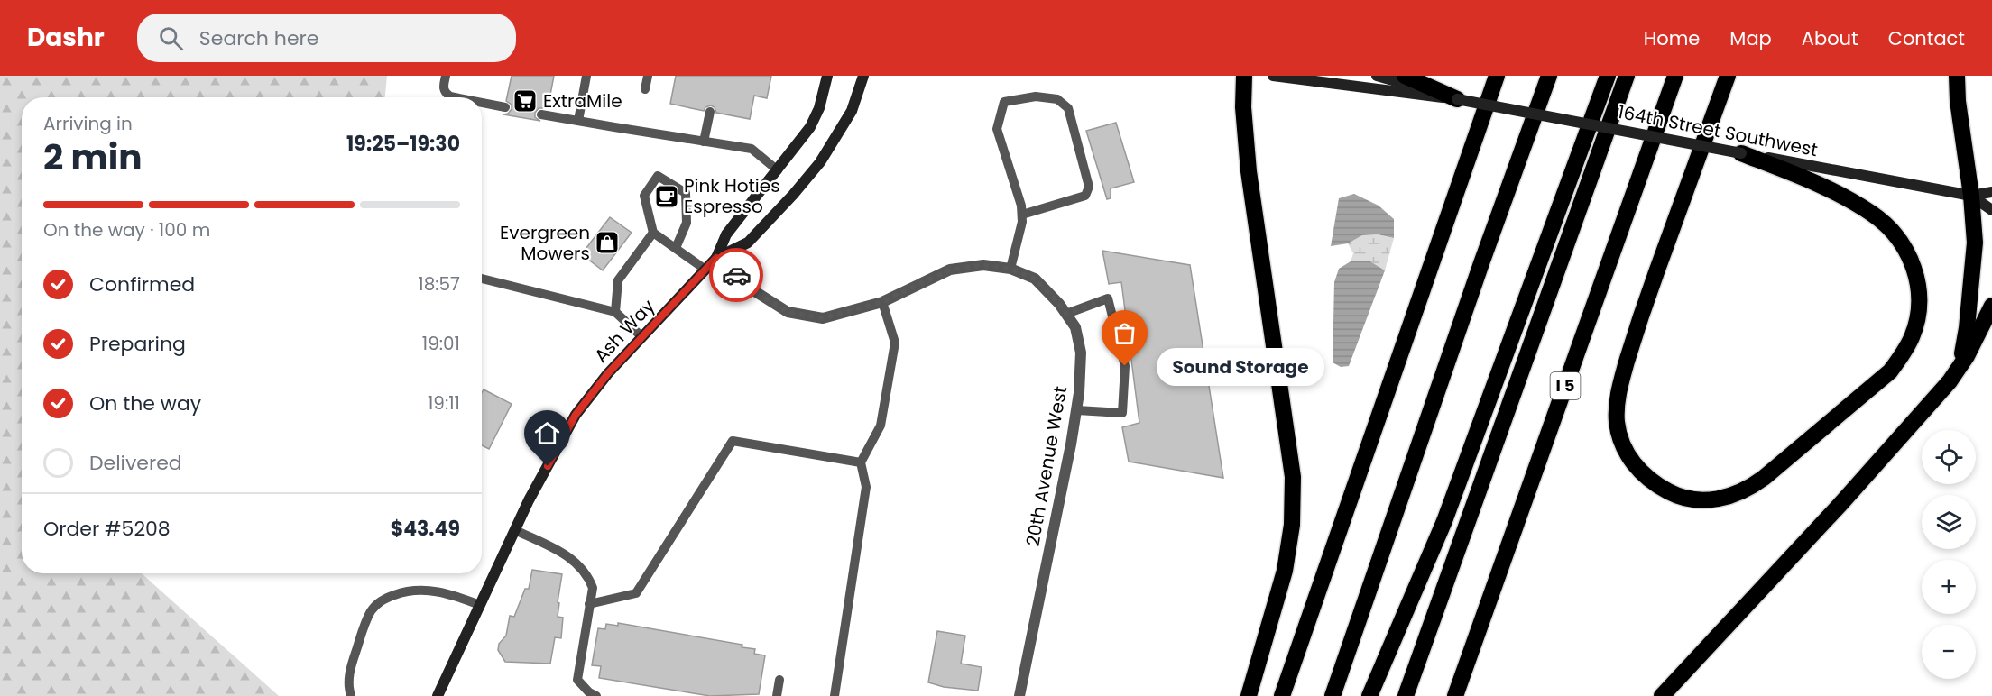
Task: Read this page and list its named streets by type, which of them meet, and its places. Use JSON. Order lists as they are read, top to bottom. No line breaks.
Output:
{"streets":{"highway":["I 5"],"street":["164th Street Southwest","Ash Way","20th Avenue West"]},"crossings":[["Ash Way","20th Avenue West"]],"places":{"supermarket":["ExtraMile"],"cafe":["Pink Hoties Espresso"],"shop":["Evergreen Mowers"],"other":["Sound Storage"]},"page":{"header":"Dashr","search":"Search here","nav":["Home","Map","About","Contact"],"heading":["2 min","Arriving in","19:25–19:30"],"panel":["Order #5208","$43.49"],"bar":"On the way · 100 m","list":[["Confirmed","18:57"],["Preparing","19:01"],["On the way","19:11"],"Delivered"],"bubble":"Sound Storage","map_buttons":["+","−"]}}
